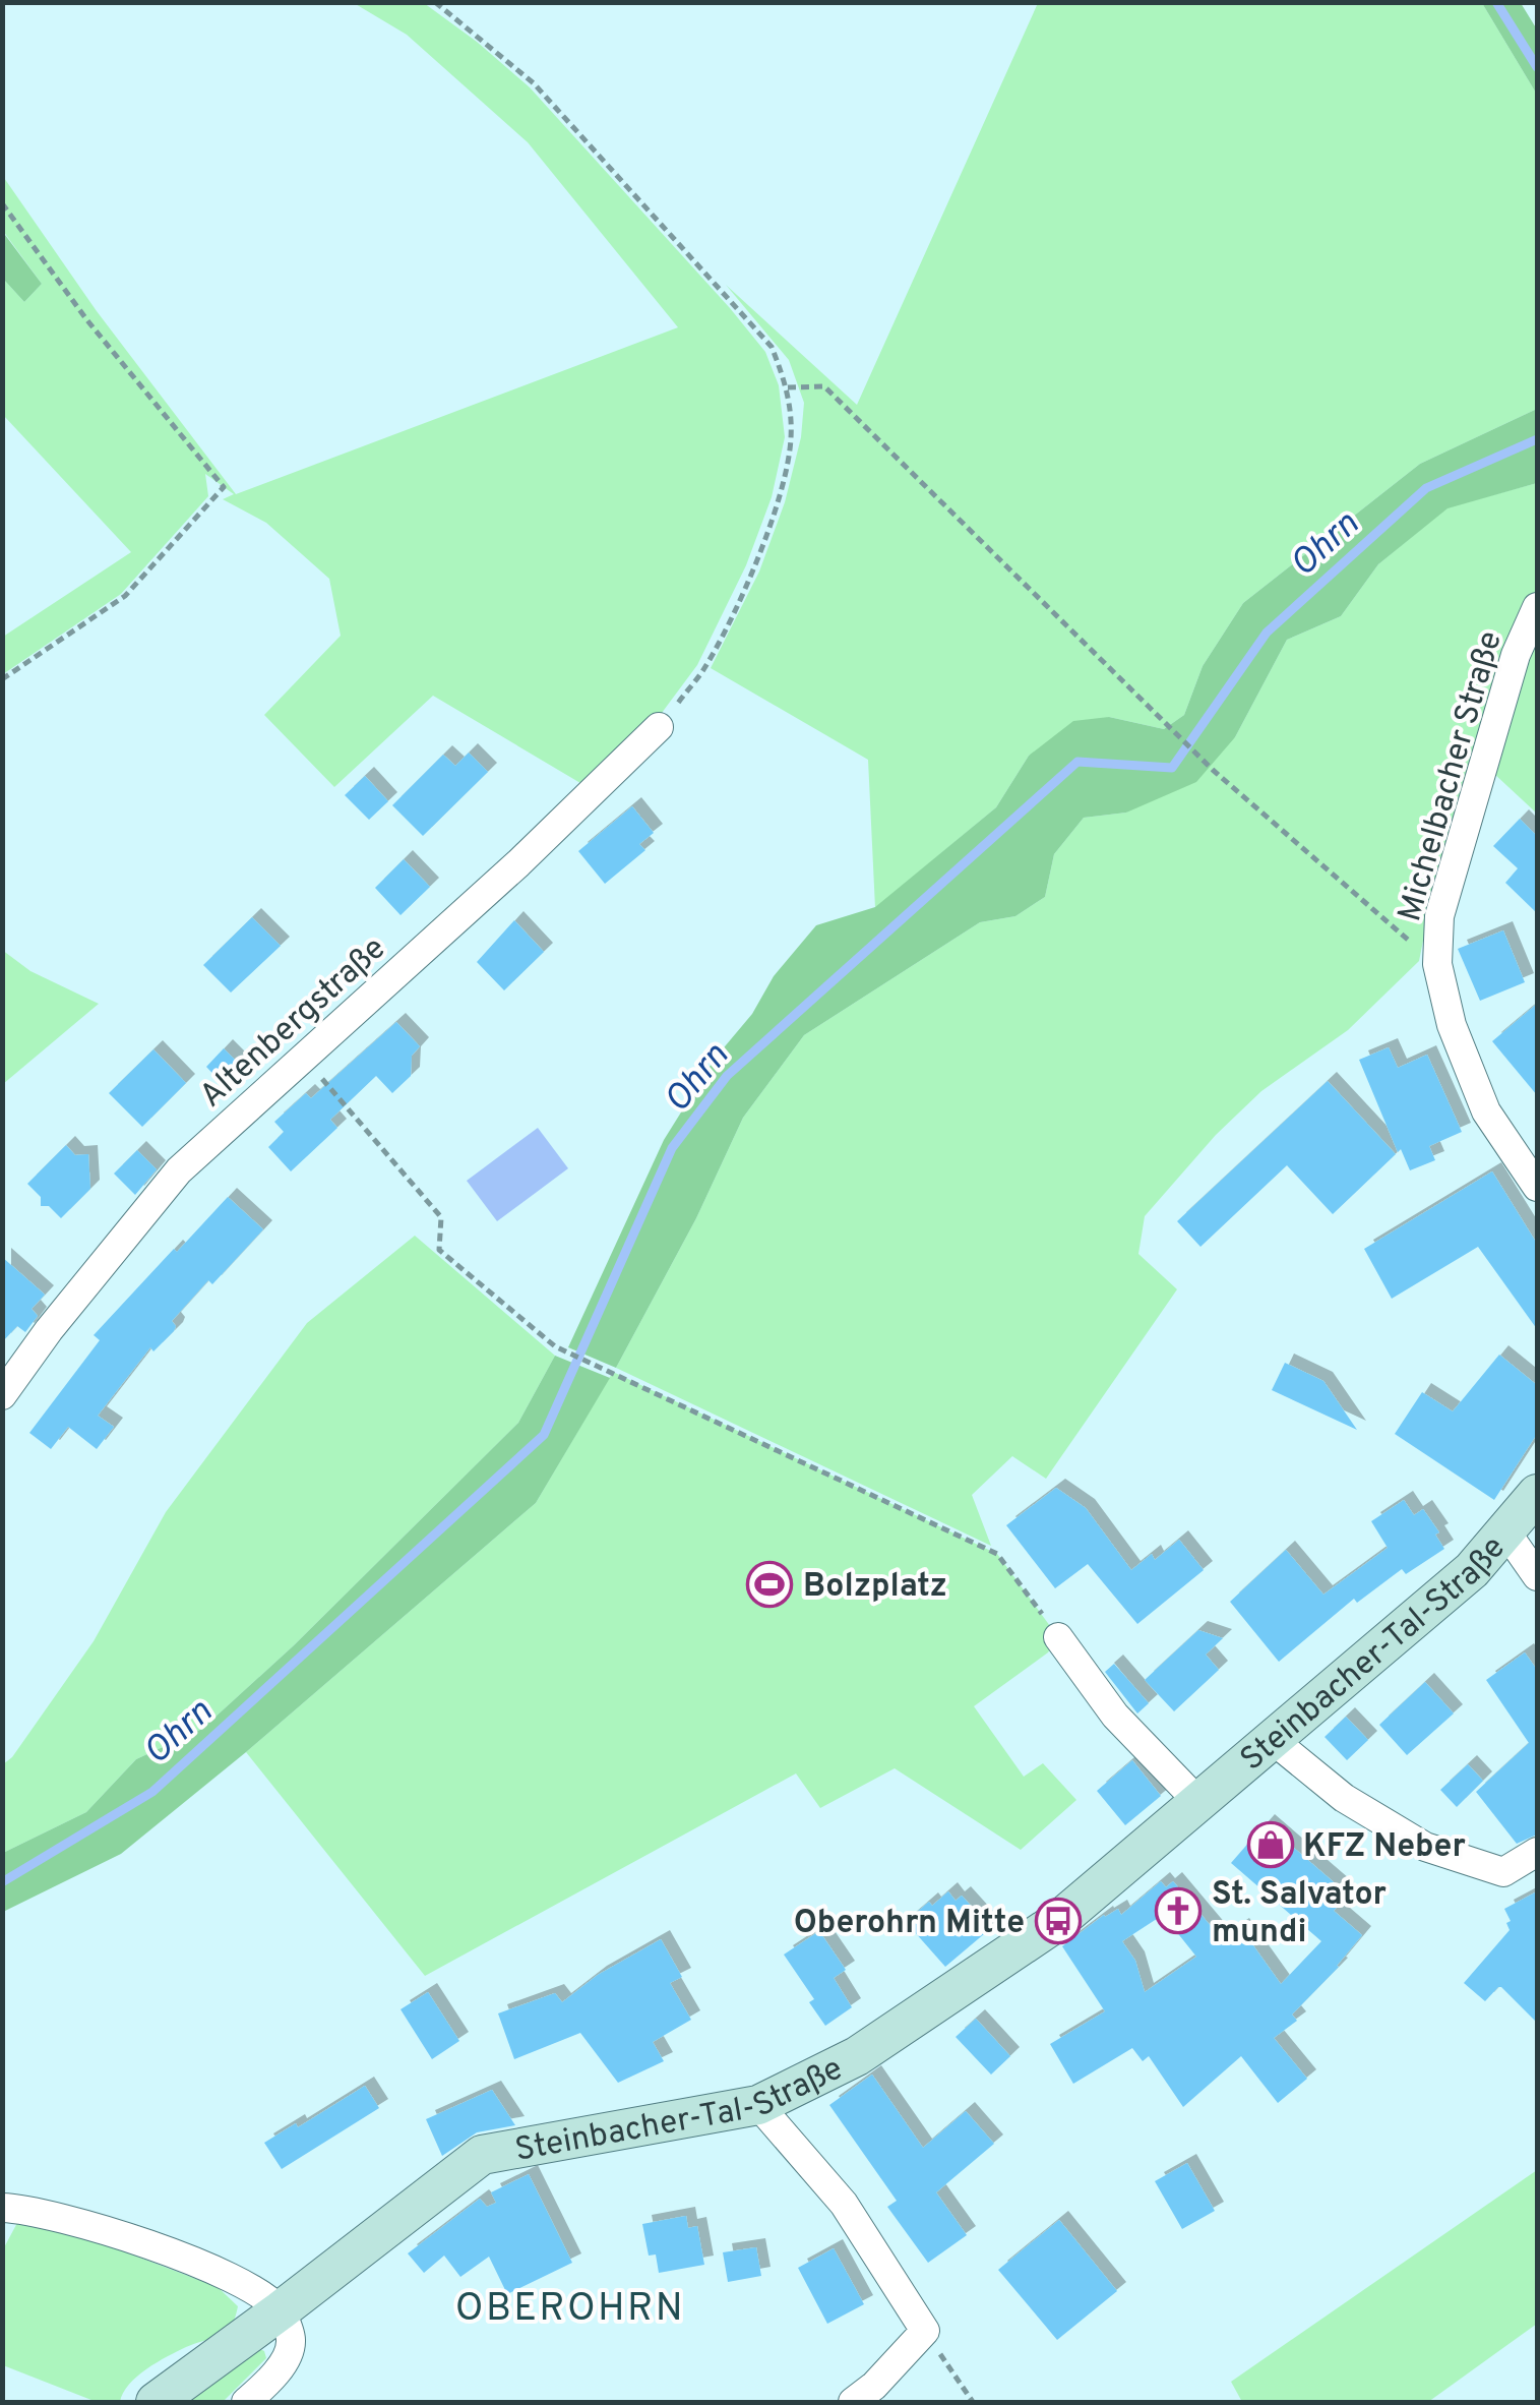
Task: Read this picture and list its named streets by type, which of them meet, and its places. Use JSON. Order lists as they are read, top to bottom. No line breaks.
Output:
{"streets":{"main road":["Steinbacher-Tal-Straße"],"street":["Michelbacher Straße","Altenbergstraße"]},"districts":["OBEROHRN"],"water":["Ohrn"],"places":{"sports":["Bolzplatz"],"shop":["KFZ Neber"],"church":["St. Salvator mundi"],"bus stop":["Oberohrn Mitte"]}}
